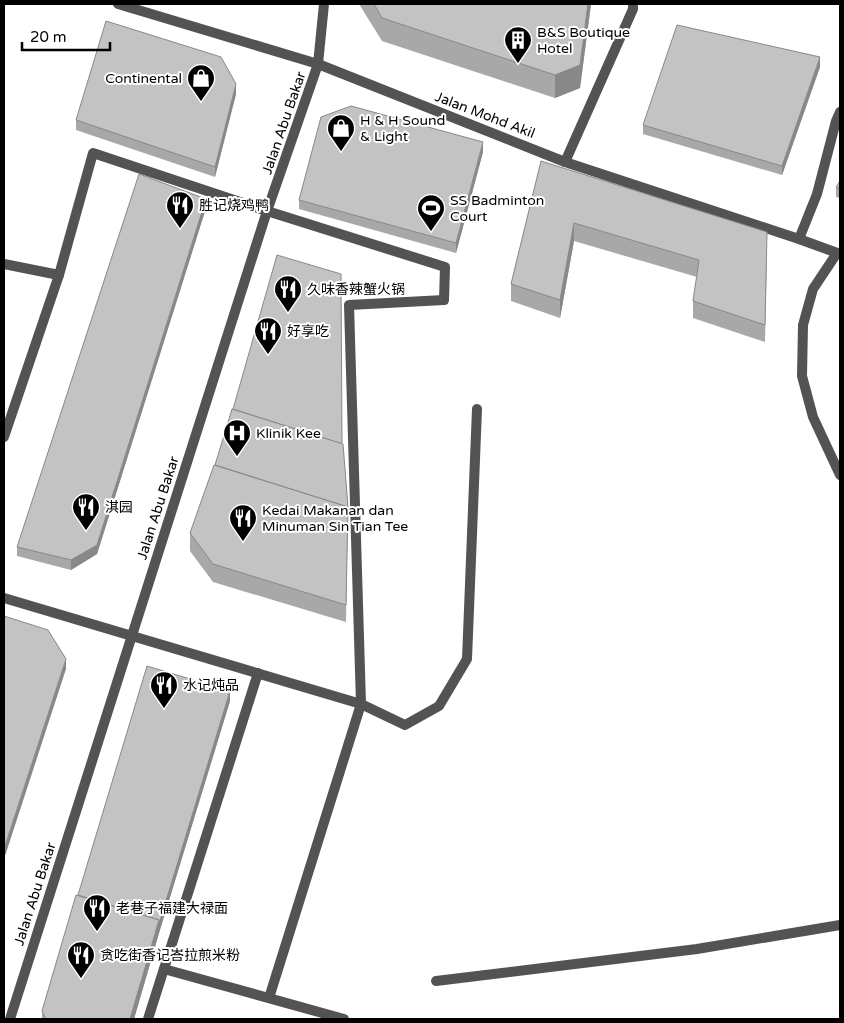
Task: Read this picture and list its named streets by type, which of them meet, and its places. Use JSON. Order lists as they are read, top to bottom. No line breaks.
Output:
{"streets":{"street":["Jalan Mohd Akil","Jalan Abu Bakar"]},"crossings":[["Jalan Mohd Akil","Jalan Abu Bakar"]],"places":{"building":["B&S Boutique Hotel"],"shop":["Continental","H & H Sound & Light"],"restaurant":["胜记烧鸡鸭","久味香辣蟹火锅","好享吃","淇园","Kedai Makanan dan Minuman Sin Tian Tee","水记炖品","老巷子福建大禄面","贪吃街香记峇拉煎米粉"],"sports":["SS Badminton Court"],"hospital":["Klinik Kee"]},"scale_bar":"20 m"}
